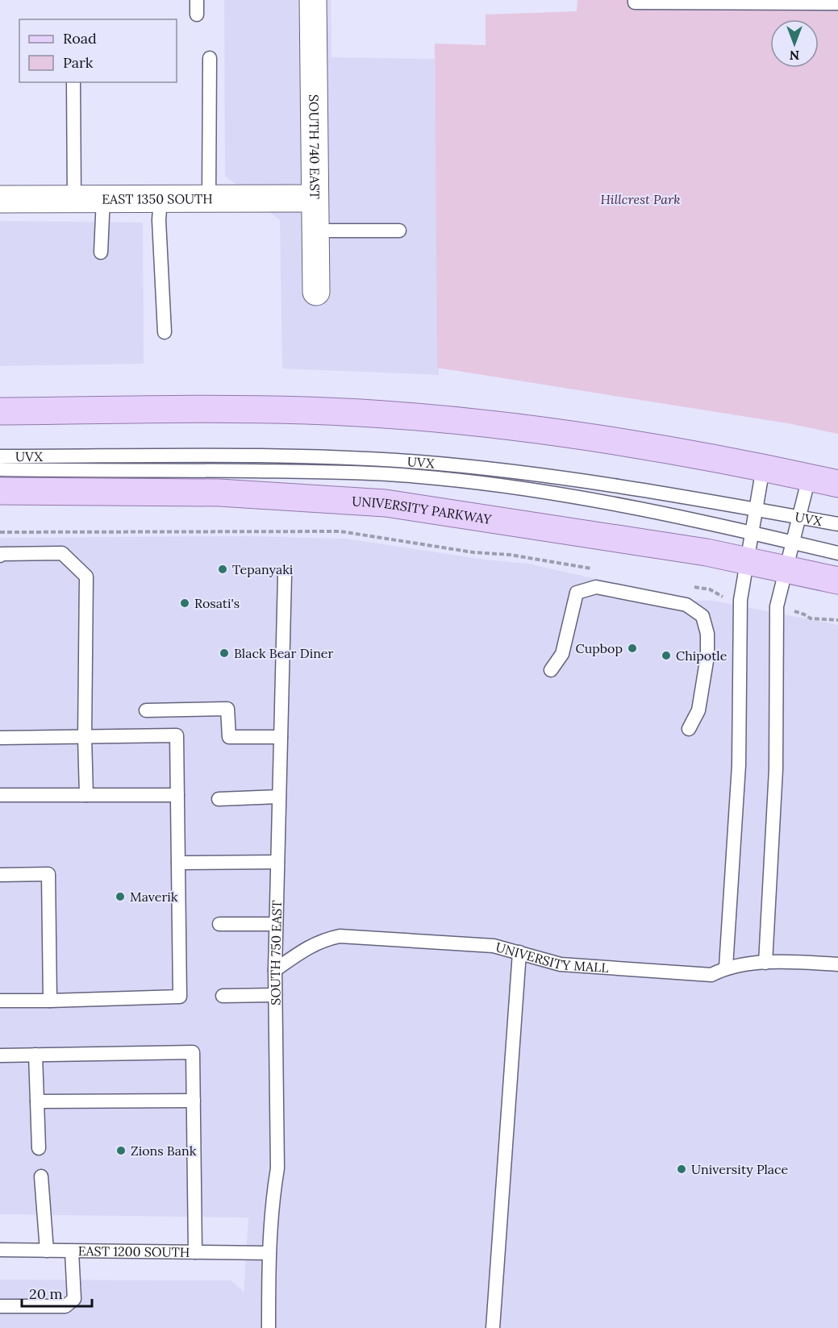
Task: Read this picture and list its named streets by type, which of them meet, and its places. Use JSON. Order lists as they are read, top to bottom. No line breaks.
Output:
{"streets":{"main road":["UNIVERSITY PARKWAY"],"street":["SOUTH 740 EAST","EAST 1350 SOUTH"],"lane":["UVX","SOUTH 750 EAST","UNIVERSITY MALL","EAST 1200 SOUTH"]},"crossings":[["SOUTH 740 EAST","EAST 1350 SOUTH"],["SOUTH 750 EAST","UNIVERSITY MALL"],["SOUTH 750 EAST","EAST 1200 SOUTH"]],"parks":["Hillcrest Park"],"places":["Tepanyaki","Rosati's","Cupbop","Black Bear Diner","Chipotle","Maverik","Zions Bank","University Place"],"legend":["Road","Park"],"scale_bar":"20 m","north":"bottom"}
